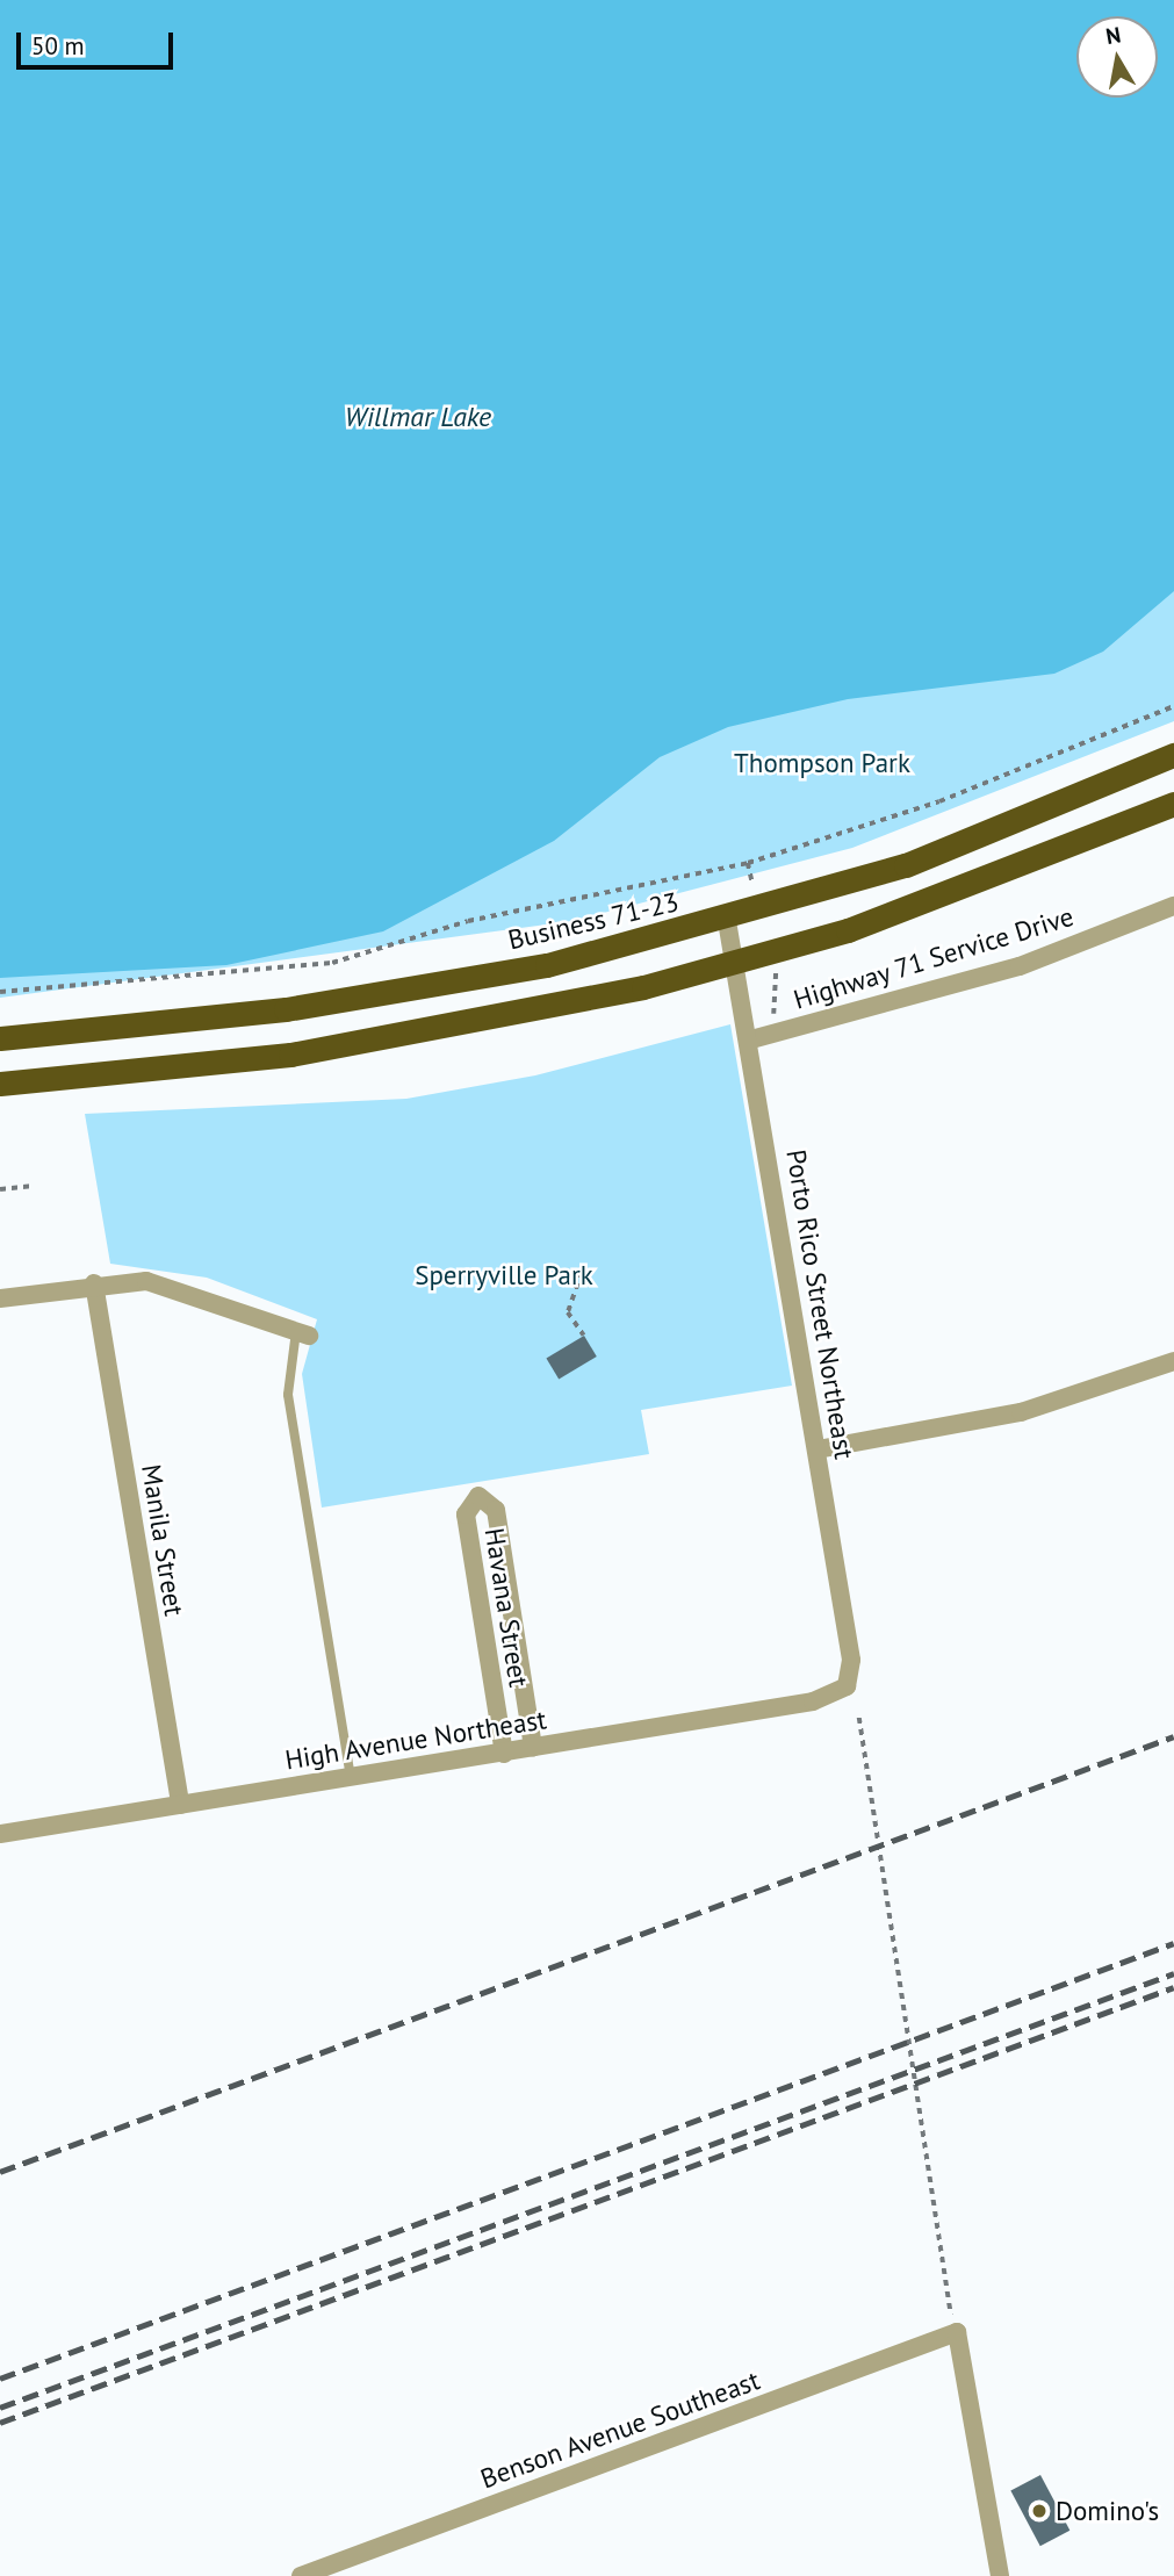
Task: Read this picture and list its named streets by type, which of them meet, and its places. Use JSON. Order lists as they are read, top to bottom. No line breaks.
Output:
{"streets":{"highway":["Business 71-23"],"street":["Highway 71 Service Drive","Porto Rico Street Northeast","Manila Street","Havana Street","High Avenue Northeast","Benson Avenue Southeast"]},"crossings":[["Business 71-23","Porto Rico Street Northeast"],["Highway 71 Service Drive","Porto Rico Street Northeast"],["Porto Rico Street Northeast","High Avenue Northeast"],["Manila Street","High Avenue Northeast"],["Havana Street","High Avenue Northeast"]],"water":["Willmar Lake"],"parks":["Thompson Park","Sperryville Park"],"places":["Domino's"],"scale_bar":"50 m","north":"top"}
